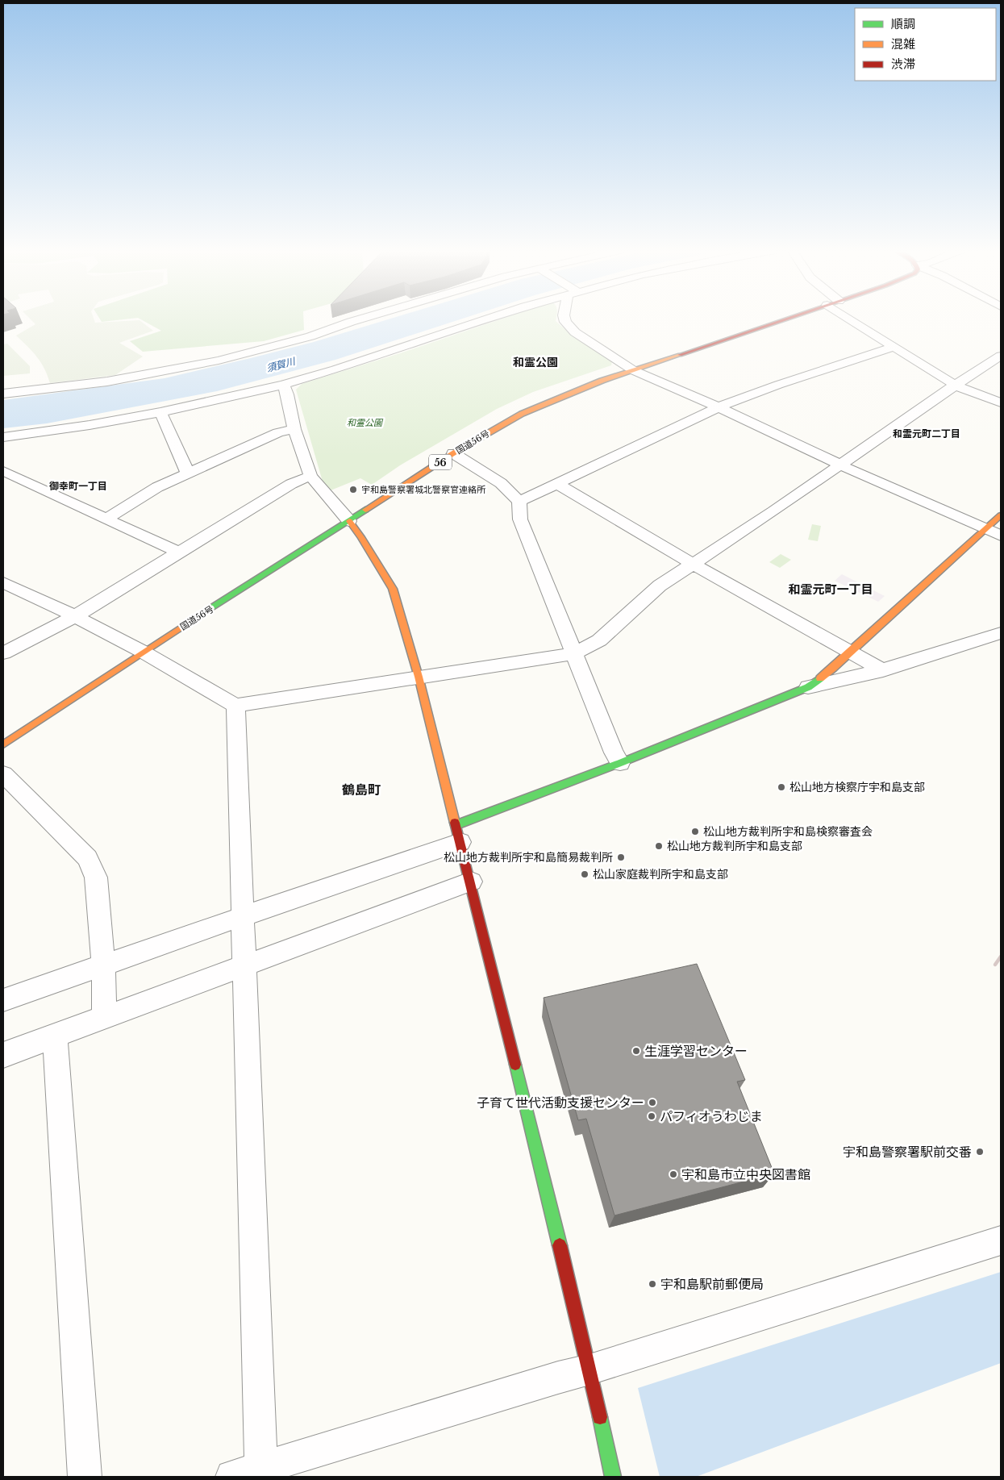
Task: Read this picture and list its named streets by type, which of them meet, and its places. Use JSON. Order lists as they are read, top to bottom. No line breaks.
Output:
{"streets":{"main road":["国道56号","56"]},"districts":["和霊公園","和霊元町二丁目","御幸町一丁目","和霊元町一丁目","鶴島町"],"water":["須賀川"],"parks":["和霊公園"],"places":["宇和島警察署城北警察官連絡所","松山地方検察庁宇和島支部","松山地方裁判所宇和島検察審査会","松山地方裁判所宇和島支部","松山地方裁判所宇和島簡易裁判所","松山家庭裁判所宇和島支部","生涯学習センター","子育て世代活動支援センター","パフィオうわじま","宇和島警察署駅前交番","宇和島市立中央図書館","宇和島駅前郵便局"],"legend":["順調","混雑","渋滞"]}
